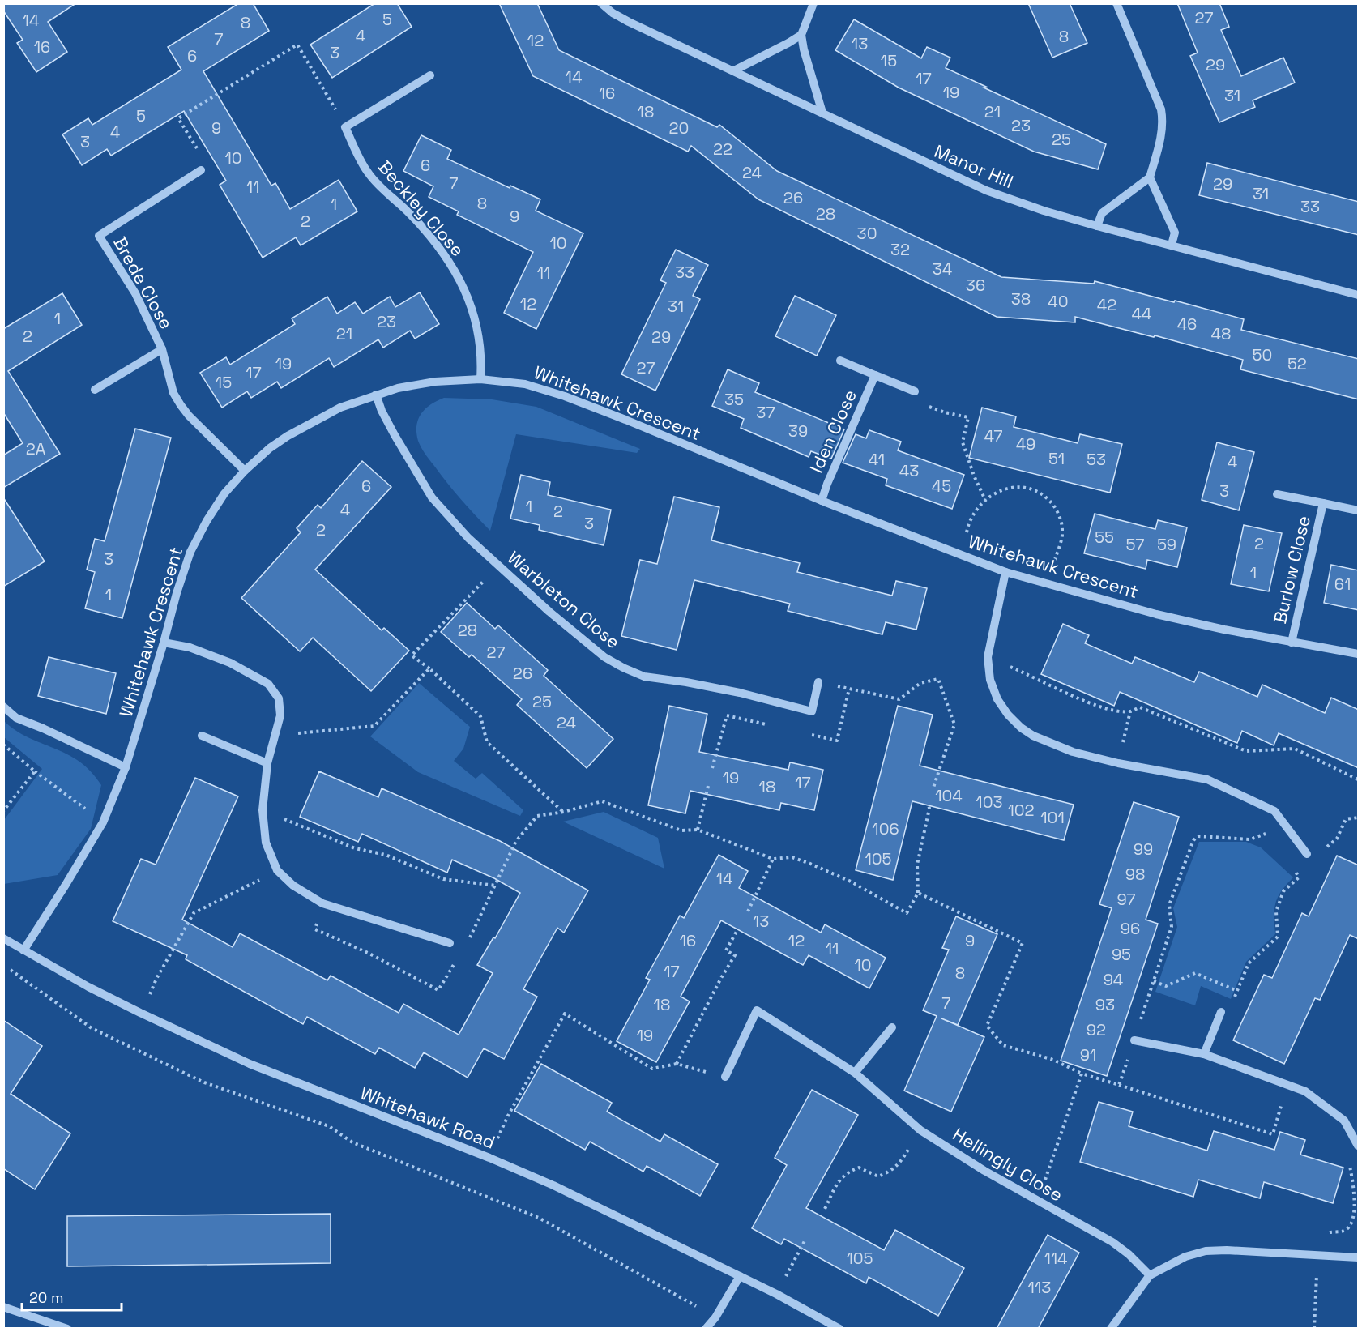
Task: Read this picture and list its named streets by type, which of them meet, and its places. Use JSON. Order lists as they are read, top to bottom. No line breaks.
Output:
{"streets":{"street":["Manor Hill","Beckley Close","Brede Close","Whitehawk Crescent","Iden Close","Burlow Close","Warbleton Close","Whitehawk Road","Hellingly Close"]},"crossings":[["Beckley Close","Whitehawk Crescent"],["Brede Close","Whitehawk Crescent"],["Whitehawk Crescent","Iden Close"],["Whitehawk Crescent","Burlow Close"],["Whitehawk Crescent","Warbleton Close"],["Whitehawk Crescent","Whitehawk Road"]],"house_numbers":["27","5","14","8","4","8","7","12","13","16","3","6","15","29","14","17","19","16","31","18","21","5","23","9","20","4","25","3","22","10","6","24","7","29","11","31","26","8","1","33","28","9","2","30","10","32","34","33","11","36","38","40","12","42","31","44","1","23","46","21","48","2","29","50","19","52","27","17","15","35","37","39","47","49","2A","51","41","53","4","43","6","45","3","1","4","2","3","2","55","2","57","59","3","1","61","1","28","27","26","25","24","19","17","18","104","103","102","101","106","99","105","98","14","97","13","96","16","12","9","11","95","10","17","8","94","7","18","93","92","19","91","105","114","113"],"scale_bar":"20 m"}
